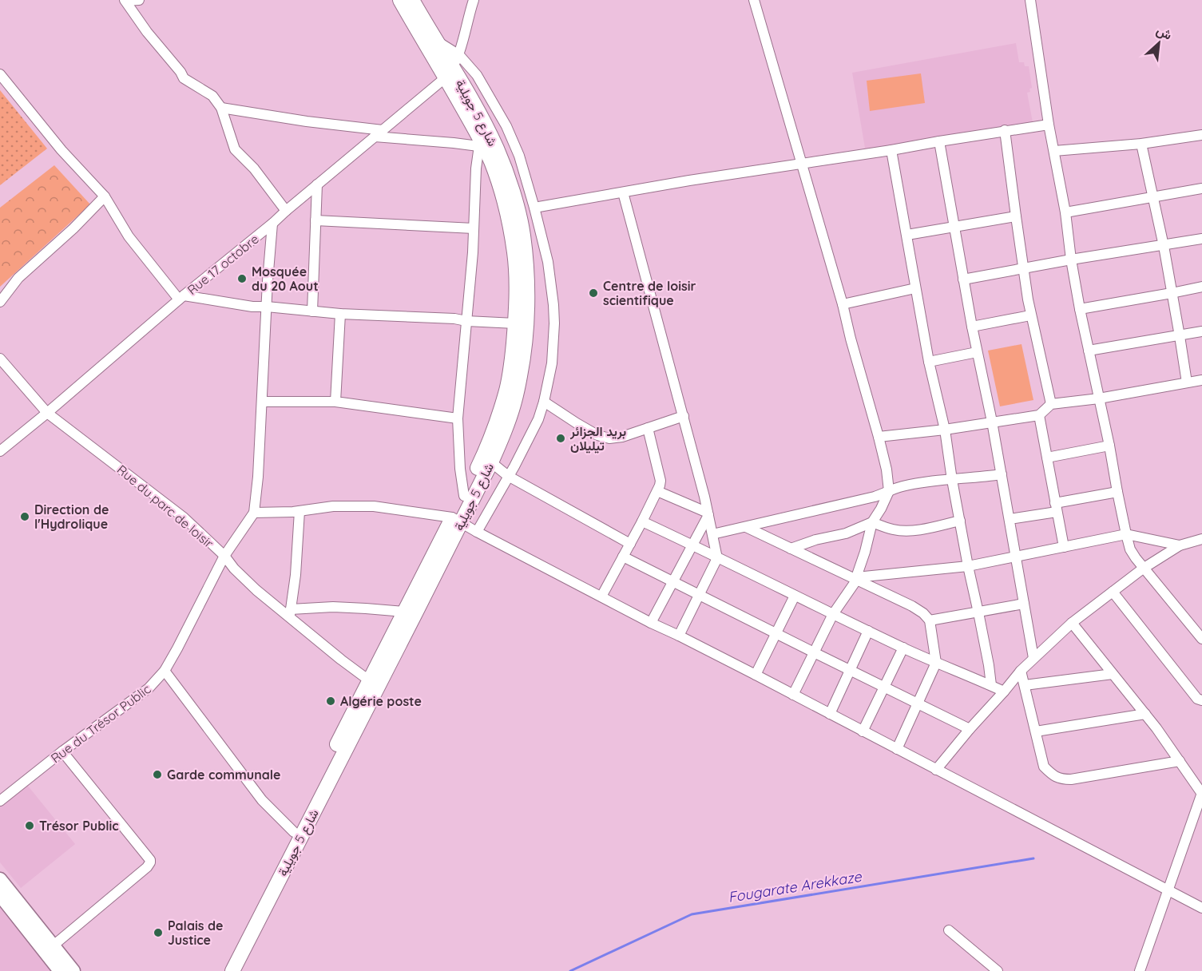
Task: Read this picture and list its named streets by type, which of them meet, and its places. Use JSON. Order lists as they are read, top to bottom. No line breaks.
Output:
{"streets":{"main road":["شارع 5 جويلية"],"street":["Rue 17 octobre","Rue du parc de loisir","Rue du Trésor Public"]},"crossings":[["شارع 5 جويلية","Rue 17 octobre"],["شارع 5 جويلية","Rue du parc de loisir"],["Rue 17 octobre","Rue du parc de loisir"],["Rue du parc de loisir","Rue du Trésor Public"]],"water":["Fougarate Arekkaze"],"places":["Mosquée du 20 Aout","Centre de loisir scientifique","بريد الجزائر تيليلان","Direction de l'Hydrolique","Algérie poste","Garde communale","Trésor Public","Palais de Justice"],"north":"top right"}
